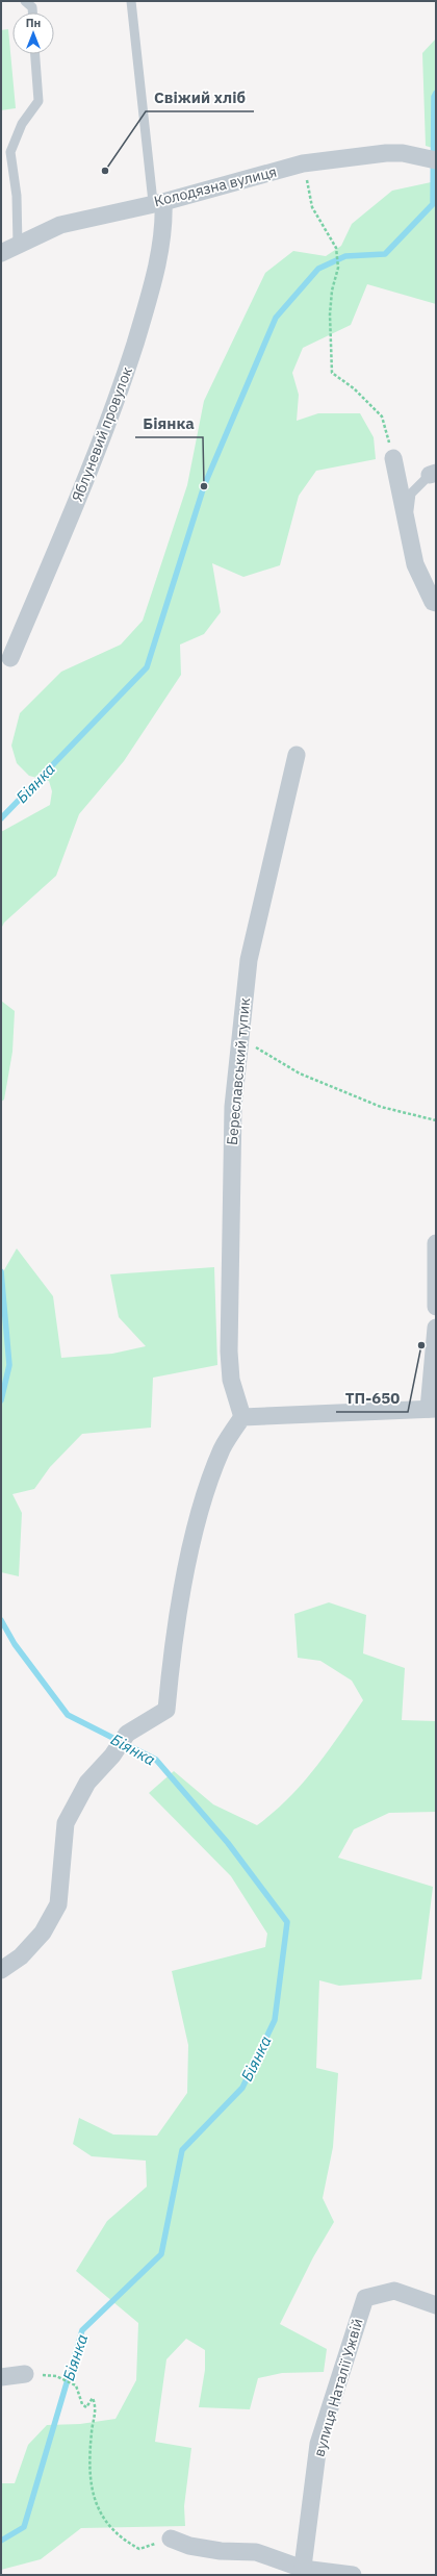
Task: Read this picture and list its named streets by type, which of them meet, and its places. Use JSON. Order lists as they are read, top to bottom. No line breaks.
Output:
{"streets":{"street":["Колодязна вулиця","Яблуневий провулок","Береславський тупик","вулиця Наталії Ужвій"]},"crossings":[["Колодязна вулиця","Яблуневий провулок"]],"water":["Біянка"],"places":["Свіжий хліб","Біянка","ТП-650"],"north":"top"}
